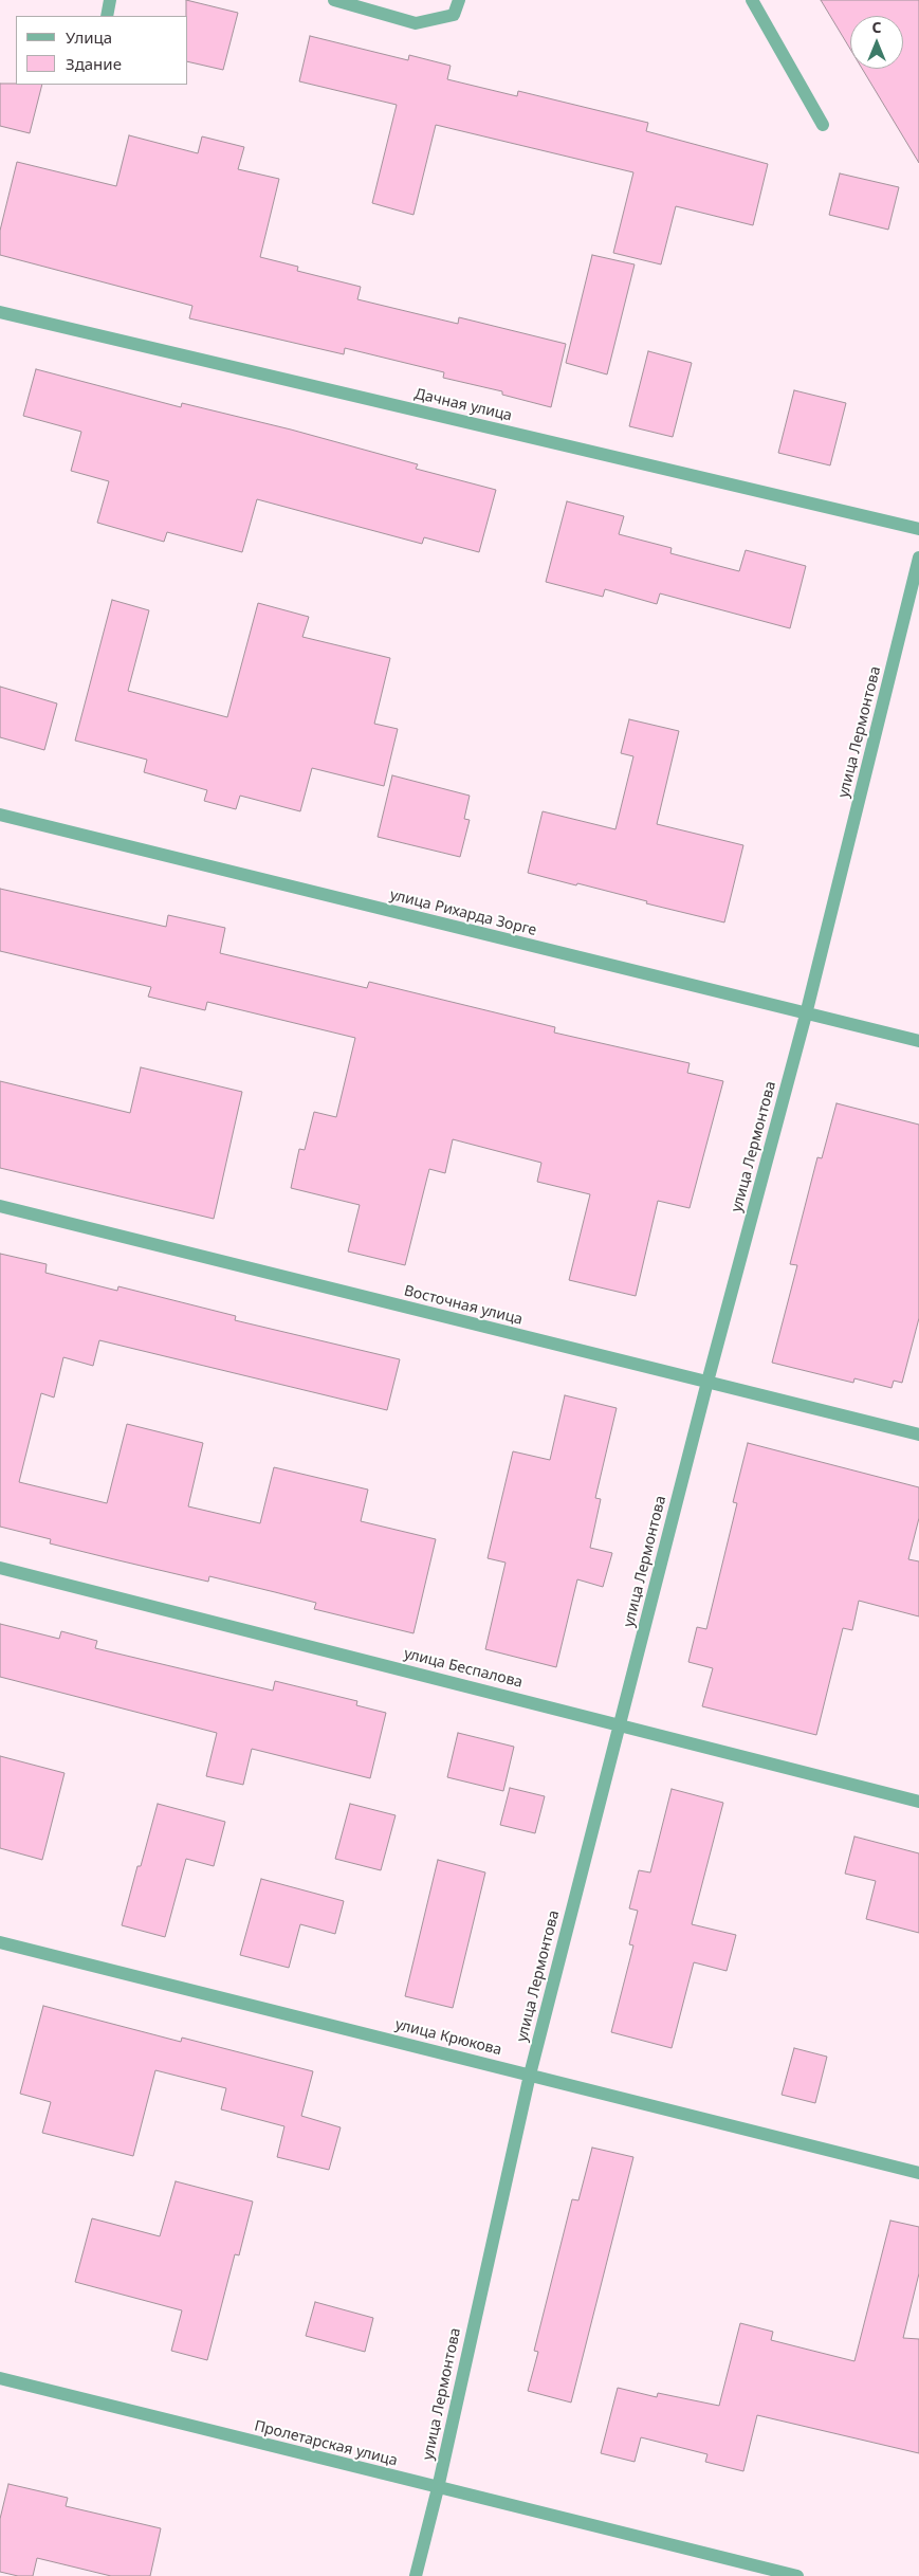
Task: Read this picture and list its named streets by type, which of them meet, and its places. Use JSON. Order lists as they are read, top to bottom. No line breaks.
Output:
{"streets":{"street":["Дачная улица","улица Лермонтова","улица Рихарда Зорге","Восточная улица","улица Беспалова","улица Крюкова","Пролетарская улица"]},"crossings":[["улица Лермонтова","улица Рихарда Зорге"],["улица Лермонтова","Восточная улица"],["улица Лермонтова","улица Беспалова"],["улица Лермонтова","улица Крюкова"],["улица Лермонтова","Пролетарская улица"]],"legend":["Улица","Здание"],"north":"top"}
